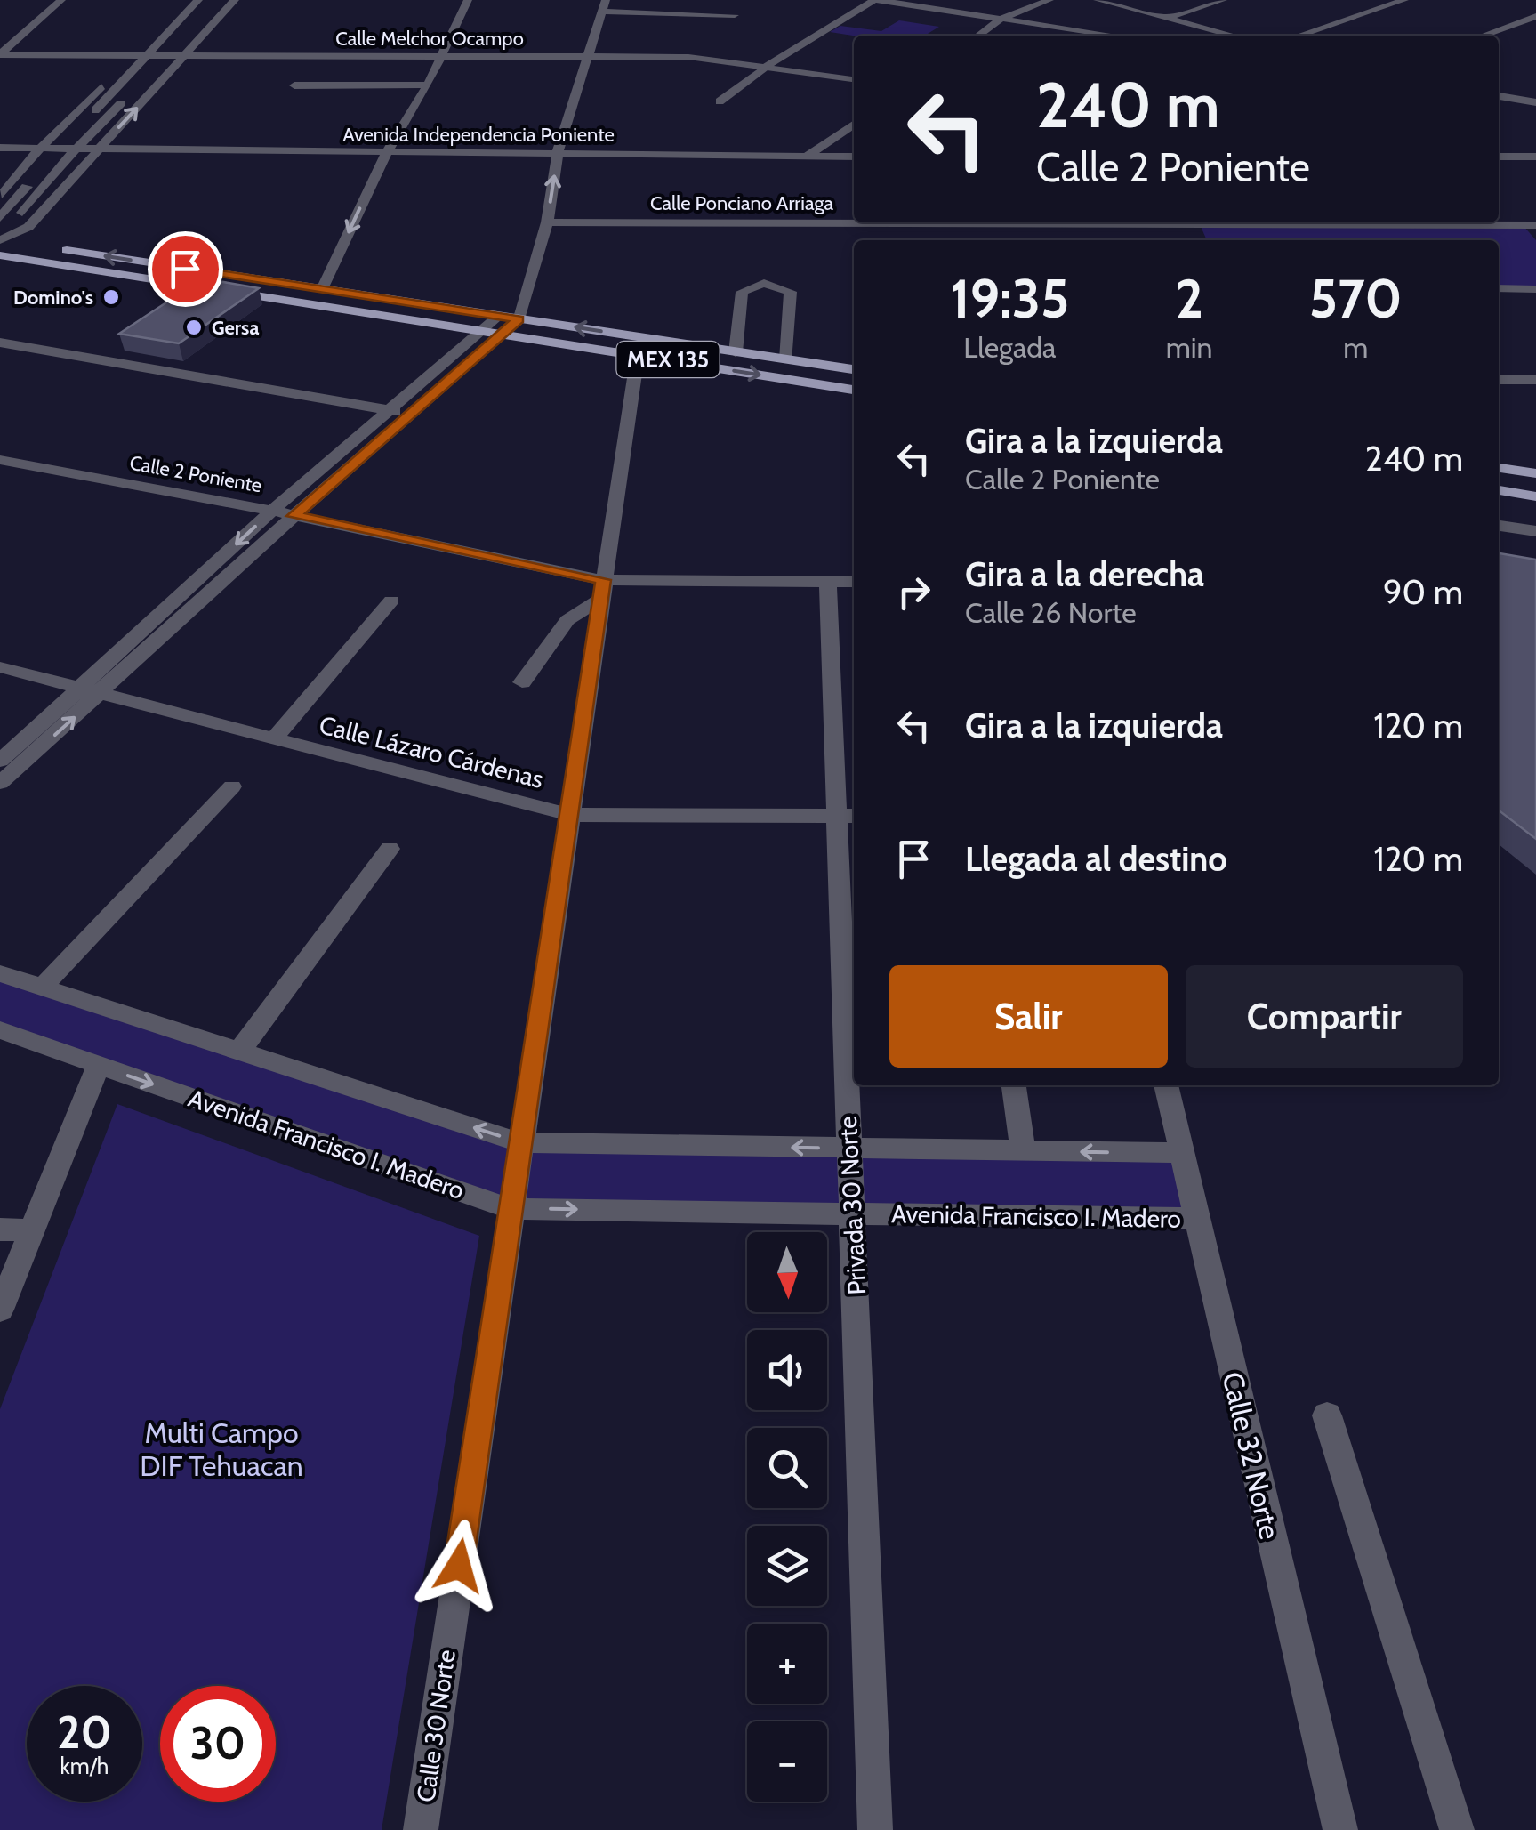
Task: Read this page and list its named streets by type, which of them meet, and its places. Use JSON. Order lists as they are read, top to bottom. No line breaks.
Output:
{"streets":{"main road":["MEX 135"],"street":["Calle Melchor Ocampo","Avenida Independencia Poniente","Calle Ponciano Arriaga","Calle 2 Poniente","Calle Lázaro Cárdenas","Avenida Francisco I. Madero","Privada 30 Norte","Calle 32 Norte","Calle 30 Norte"]},"crossings":[["MEX 135","Calle 30 Norte"],["Calle 2 Poniente","Privada 30 Norte"],["Calle 2 Poniente","Calle 30 Norte"],["Calle Lázaro Cárdenas","Privada 30 Norte"],["Calle Lázaro Cárdenas","Calle 30 Norte"],["Avenida Francisco I. Madero","Privada 30 Norte"],["Avenida Francisco I. Madero","Calle 32 Norte"],["Avenida Francisco I. Madero","Calle 30 Norte"]],"parks":["Multi Campo DIF Tehuacan"],"places":["Domino's","Gersa"],"north":"bottom","page":{"turn":["240 m","Calle 2 Poniente"],"eta":["19:35","Llegada","2","min","570","m"],"list":[{"name":"Gira a la izquierda","note":"Calle 2 Poniente","value":"240 m"},{"name":"Gira a la derecha","note":"Calle 26 Norte","value":"90 m"},{"name":"Gira a la izquierda","value":"120 m"},{"name":"Llegada al destino","value":"120 m"}],"buttons":["Salir","Compartir"],"map_buttons":["+","−"],"speed":"20 km/h","limit":"30"}}
